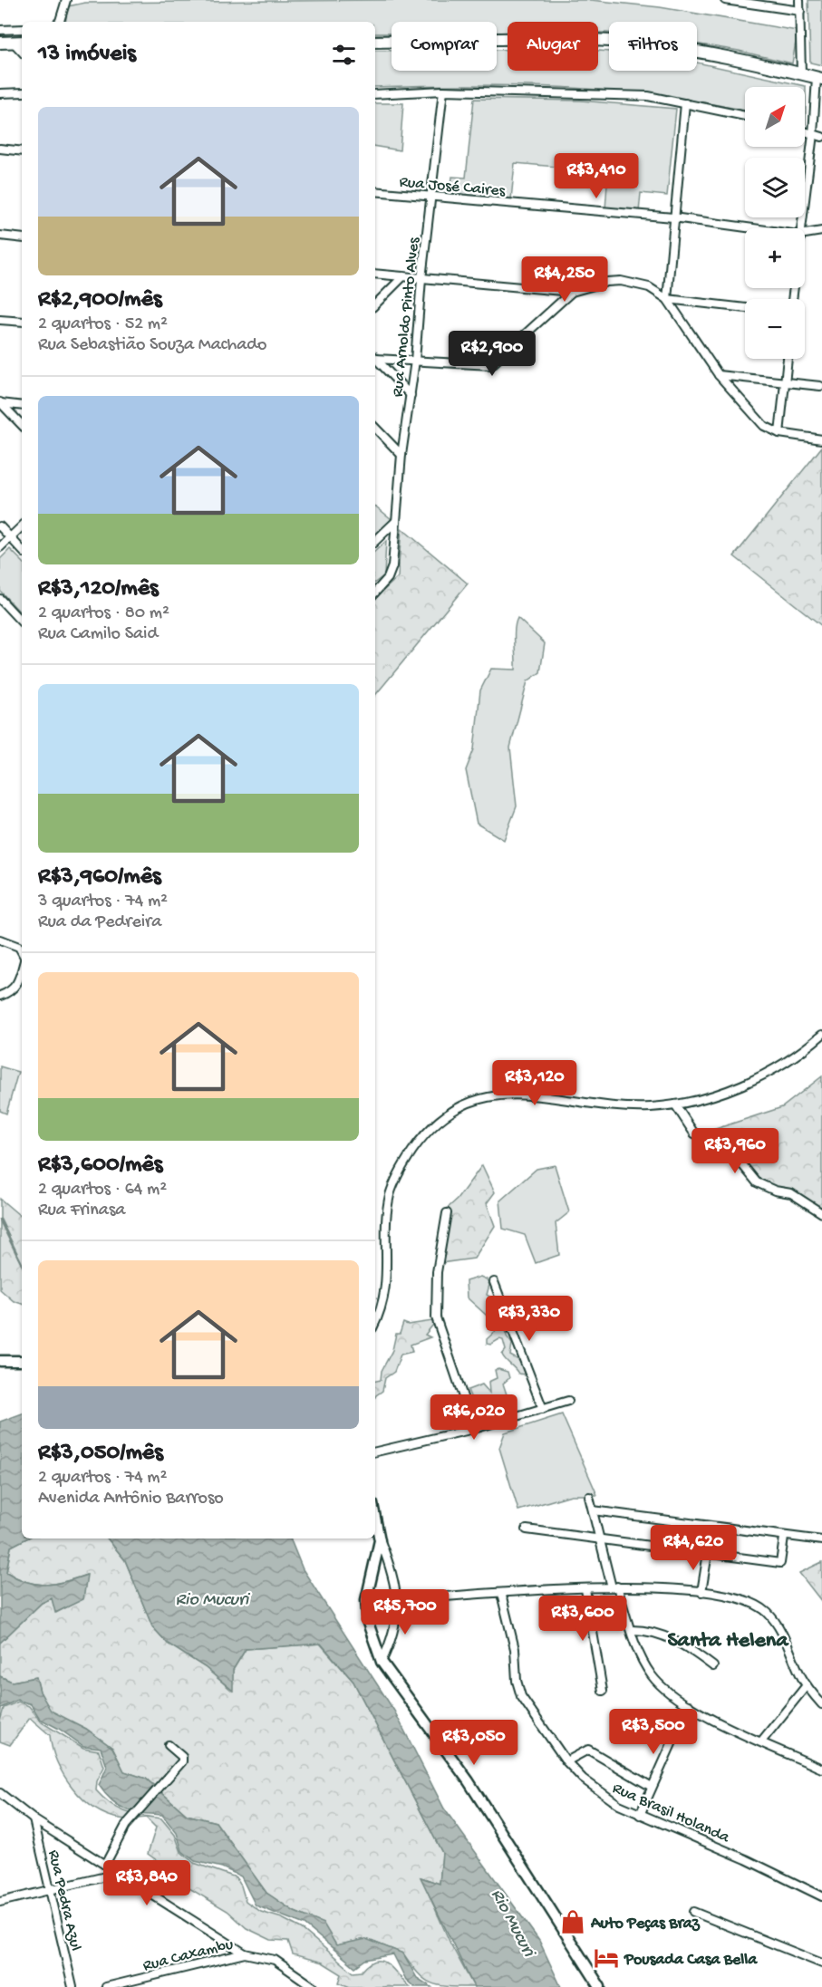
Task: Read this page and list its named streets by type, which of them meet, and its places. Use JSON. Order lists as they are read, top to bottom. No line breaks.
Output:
{"streets":{"street":["Rua José Caires","Rua Arnoldo Pinto Alves","Rua Brasil Holanda","Rua Pedra Azul","Rua Caxambu"]},"crossings":[["Rua José Caires","Rua Arnoldo Pinto Alves"]],"districts":["Santa Helena"],"water":["Rio Mucuri"],"places":{"shop":["Auto Peças Braz"],"hotel":["Pousada Casa Bella"]},"north":"top right","page":{"chip":["Comprar","Alugar","Filtros"],"heading":"13 imóveis","map_buttons":["+","−"],"list":[{"name":"R$2,900/mês","note":"2 quartos · 52 m² · Rua Sebastião Souza Machado"},{"name":"R$3,120/mês","note":"2 quartos · 80 m² · Rua Camilo Said"},{"name":"R$3,960/mês","note":"3 quartos · 74 m² · Rua da Pedreira"},{"name":"R$3,600/mês","note":"2 quartos · 64 m² · Rua Frinasa"},{"name":"R$3,050/mês","note":"2 quartos · 74 m² · Avenida Antônio Barroso"}],"price":["R$3,410","R$4,250","R$2,900","R$3,120","R$3,960","R$3,330","R$6,020","R$4,620","R$5,700","R$3,600","R$3,500","R$3,050","R$3,840"]}}
